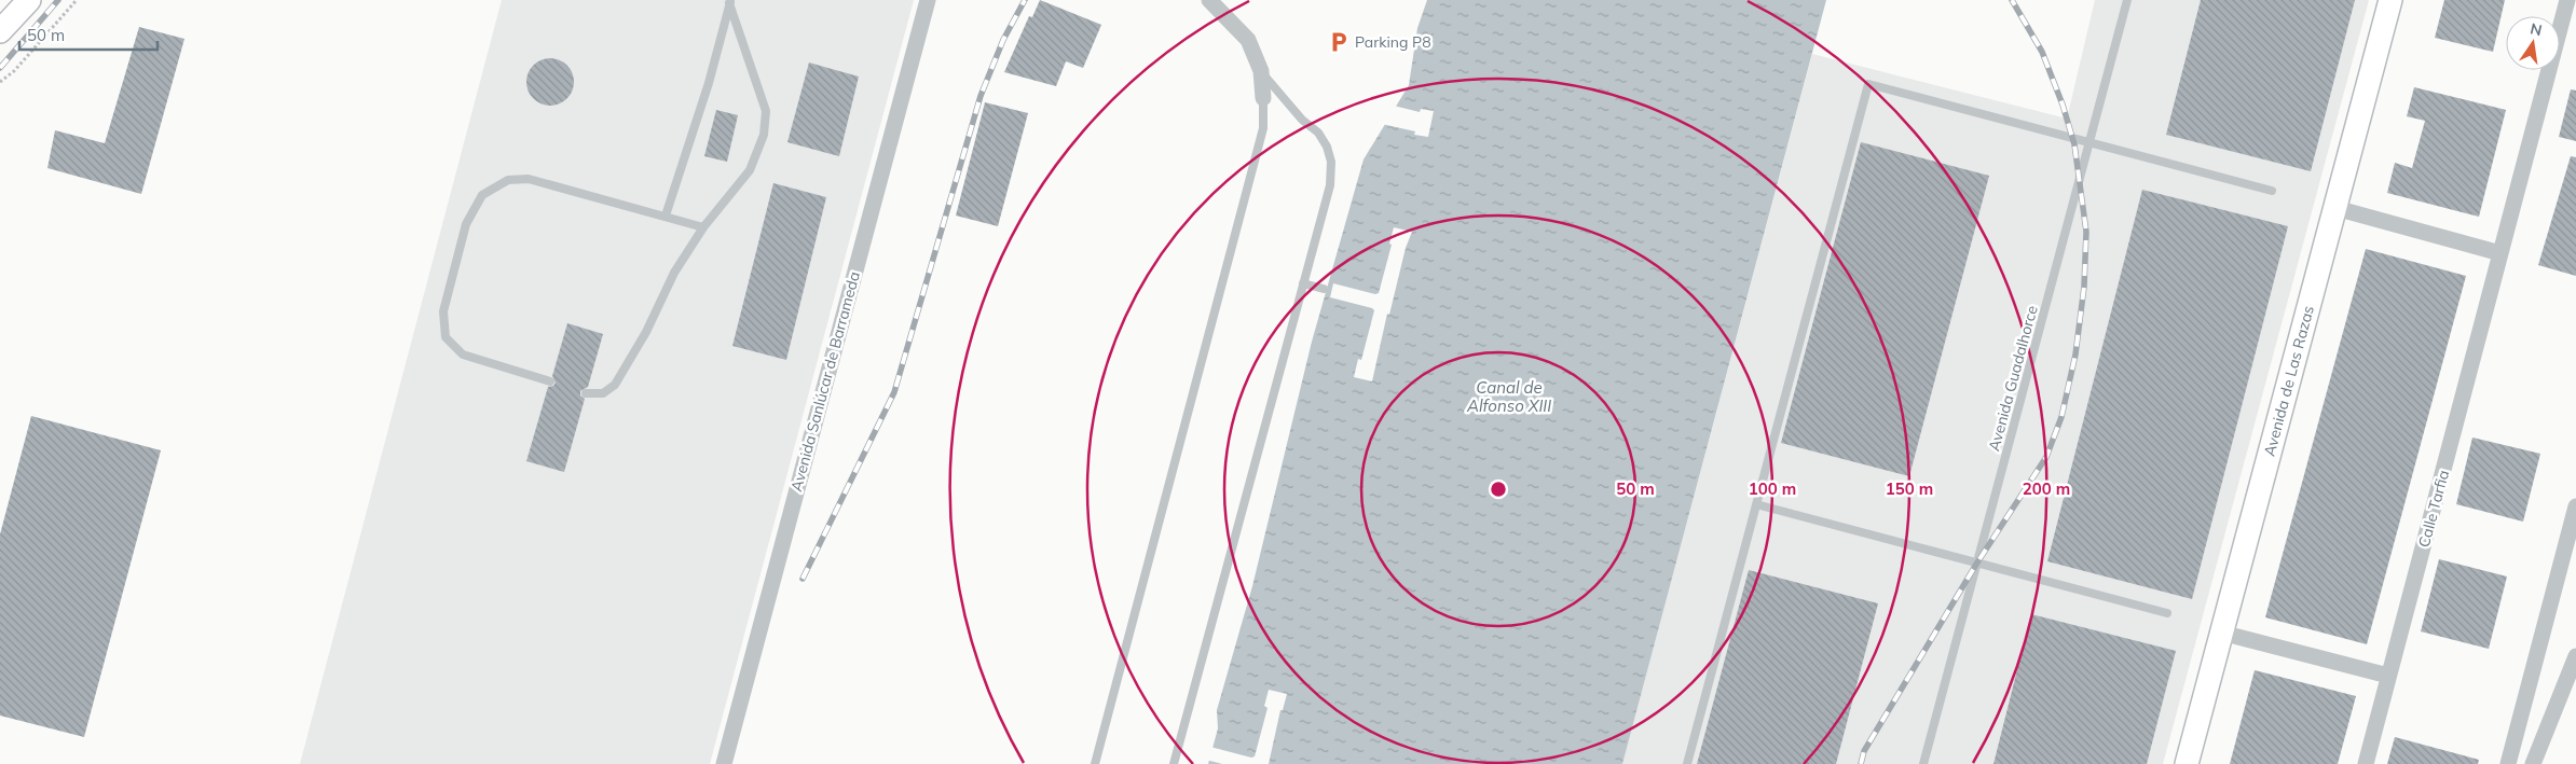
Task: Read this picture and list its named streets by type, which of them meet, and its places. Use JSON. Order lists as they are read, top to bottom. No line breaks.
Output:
{"streets":{"main road":["Avenida de Las Razas"],"street":["Avenida Sanlúcar de Barrameda","Calle Tarfia"],"lane":["Avenida Guadalhorce"]},"water":["Canal de Alfonso XIII"],"places":{"parking":["Parking P8"]},"scale_bar":"50 m","north":"top","rings":["50 m","100 m","150 m","200 m"]}
